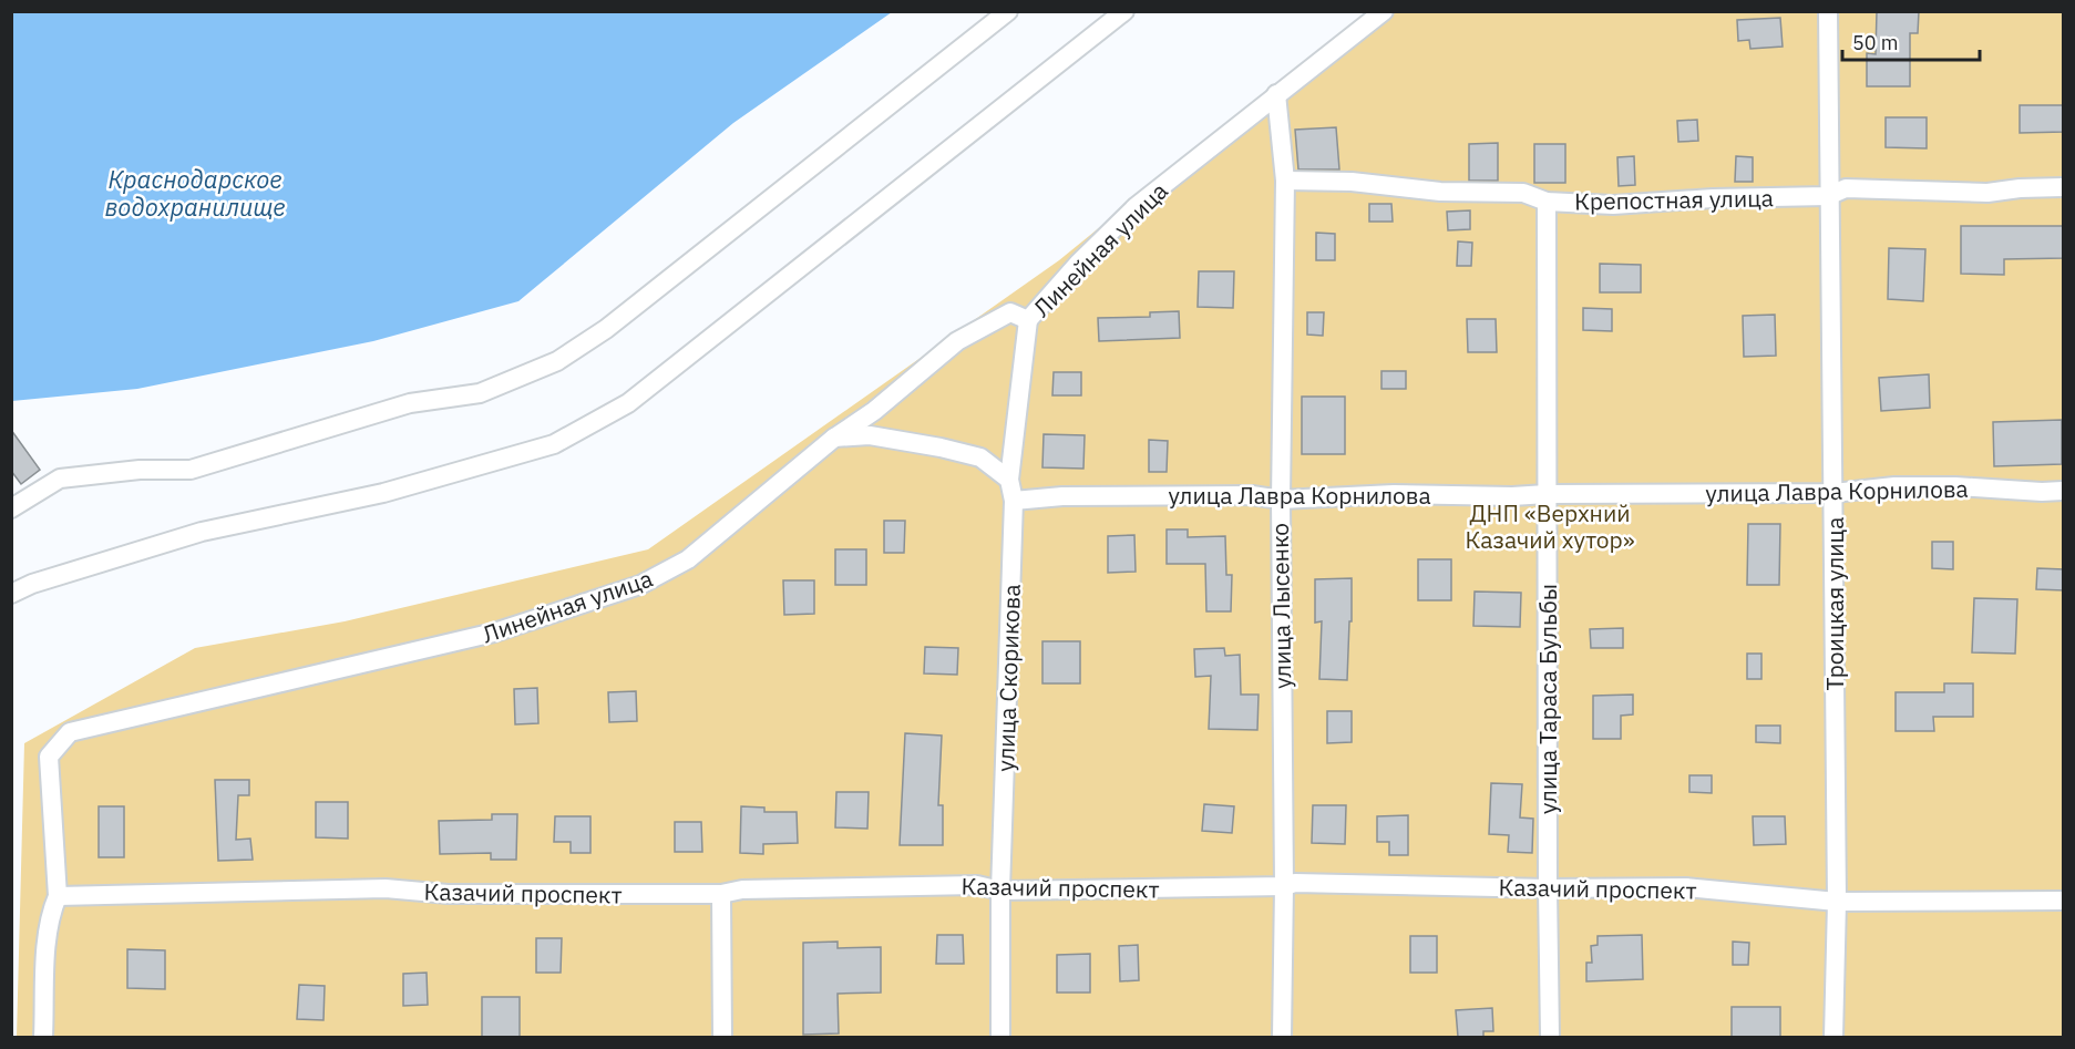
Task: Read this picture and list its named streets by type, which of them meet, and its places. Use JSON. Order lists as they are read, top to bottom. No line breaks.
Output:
{"streets":{"street":["Крепостная улица","Линейная улица","улица Лавра Корнилова","Троицкая улица","улица Лысенко","улица Скорикова","улица Тараса Бульбы","Казачий проспект"]},"crossings":[["Крепостная улица","Троицкая улица"],["Крепостная улица","улица Лысенко"],["Крепостная улица","улица Тараса Бульбы"],["Линейная улица","улица Лысенко"],["Линейная улица","улица Скорикова"],["Линейная улица","Казачий проспект"],["улица Лавра Корнилова","Троицкая улица"],["улица Лавра Корнилова","улица Лысенко"],["улица Лавра Корнилова","улица Скорикова"],["улица Лавра Корнилова","улица Тараса Бульбы"],["Троицкая улица","Казачий проспект"],["улица Лысенко","Казачий проспект"],["улица Скорикова","Казачий проспект"],["улица Тараса Бульбы","Казачий проспект"]],"water":["Краснодарское водохранилище"],"parks":["ДНП «Верхний Казачий хутор»"],"scale_bar":"50 m"}
